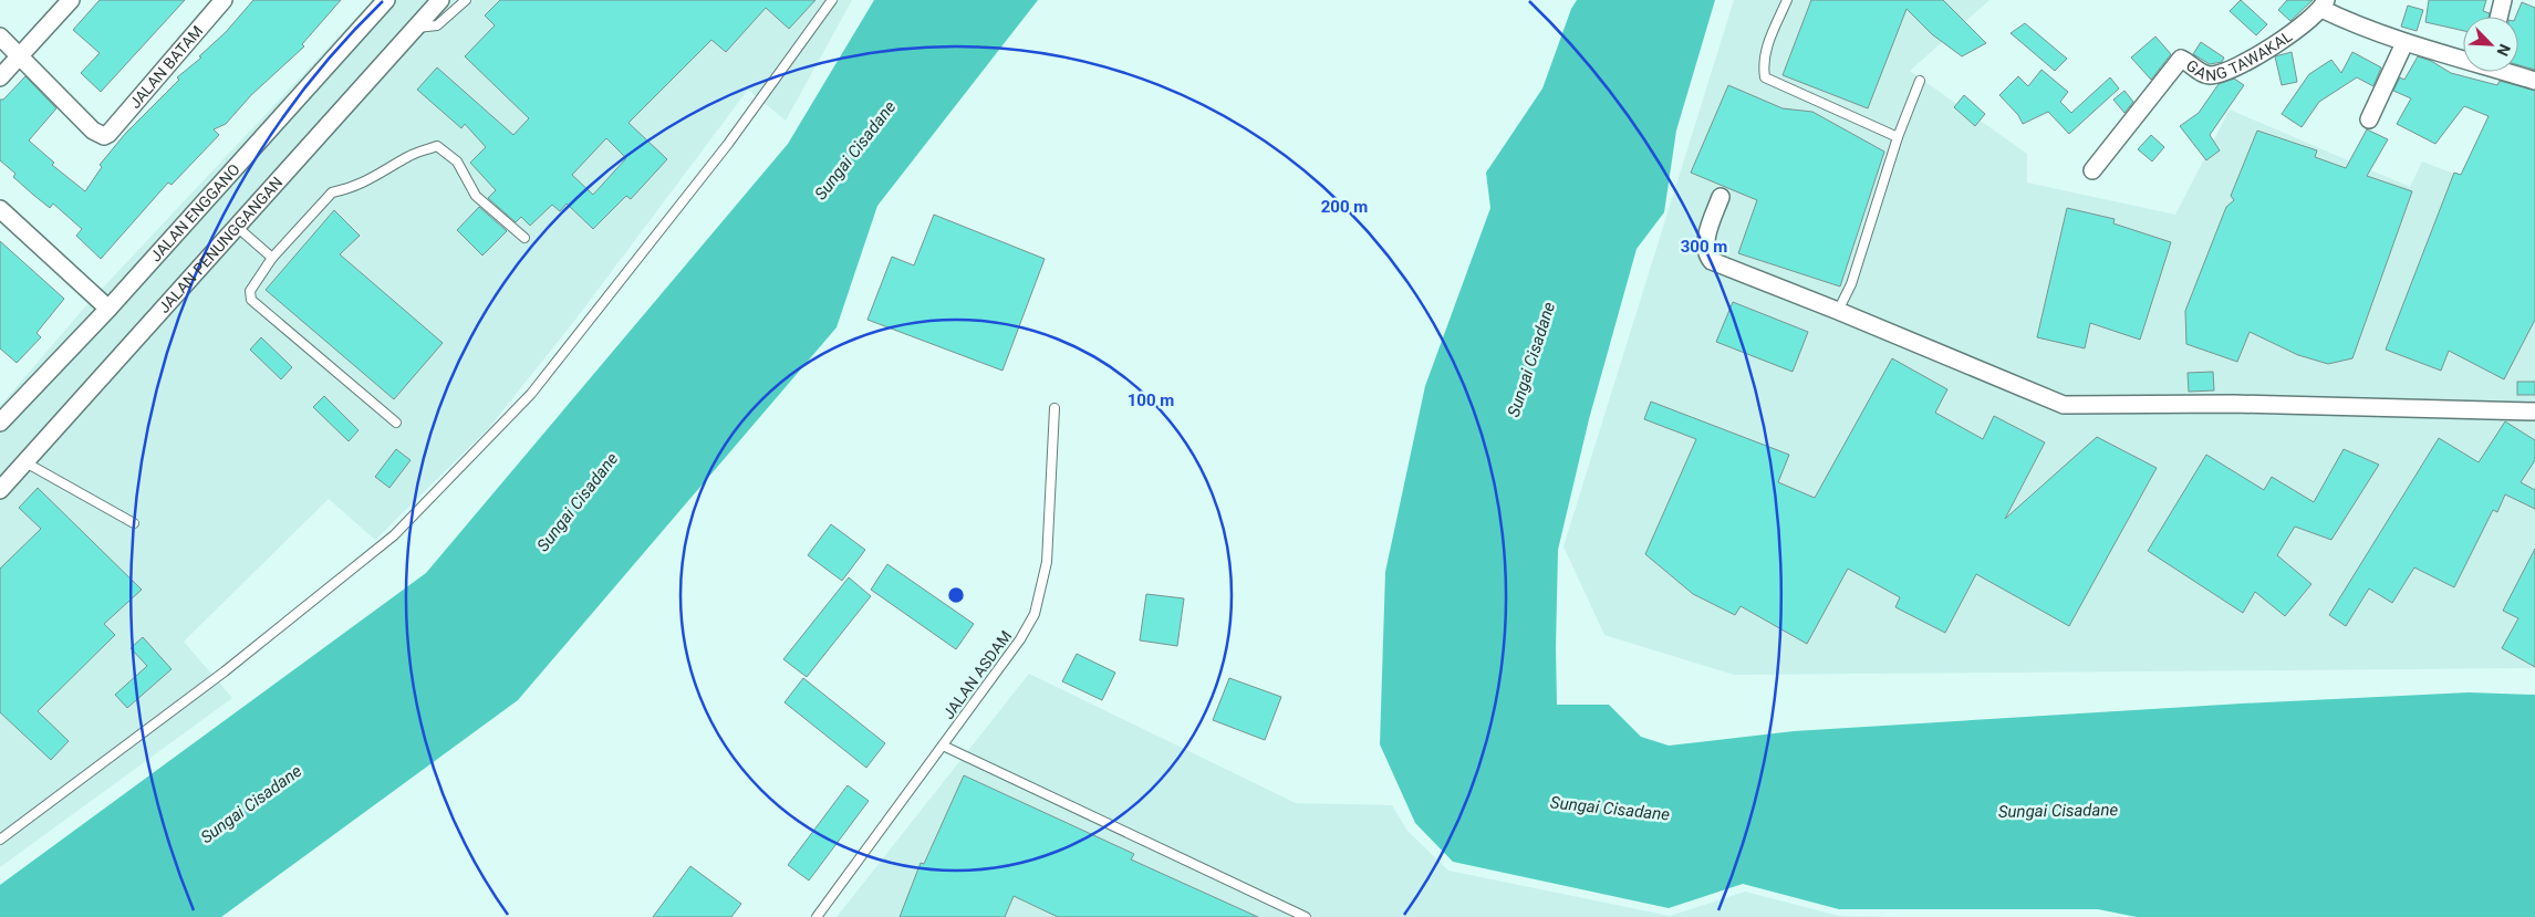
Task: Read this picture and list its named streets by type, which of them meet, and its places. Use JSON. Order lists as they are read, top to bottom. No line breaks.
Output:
{"streets":{"street":["GANG TAWAKAL","JALAN BATAM","JALAN ENGGANO","JALAN PENUNGGANGAN"],"lane":["JALAN ASDAM"]},"water":["Sungai Cisadane"],"north":"bottom right","rings":["200 m","300 m","100 m"]}
